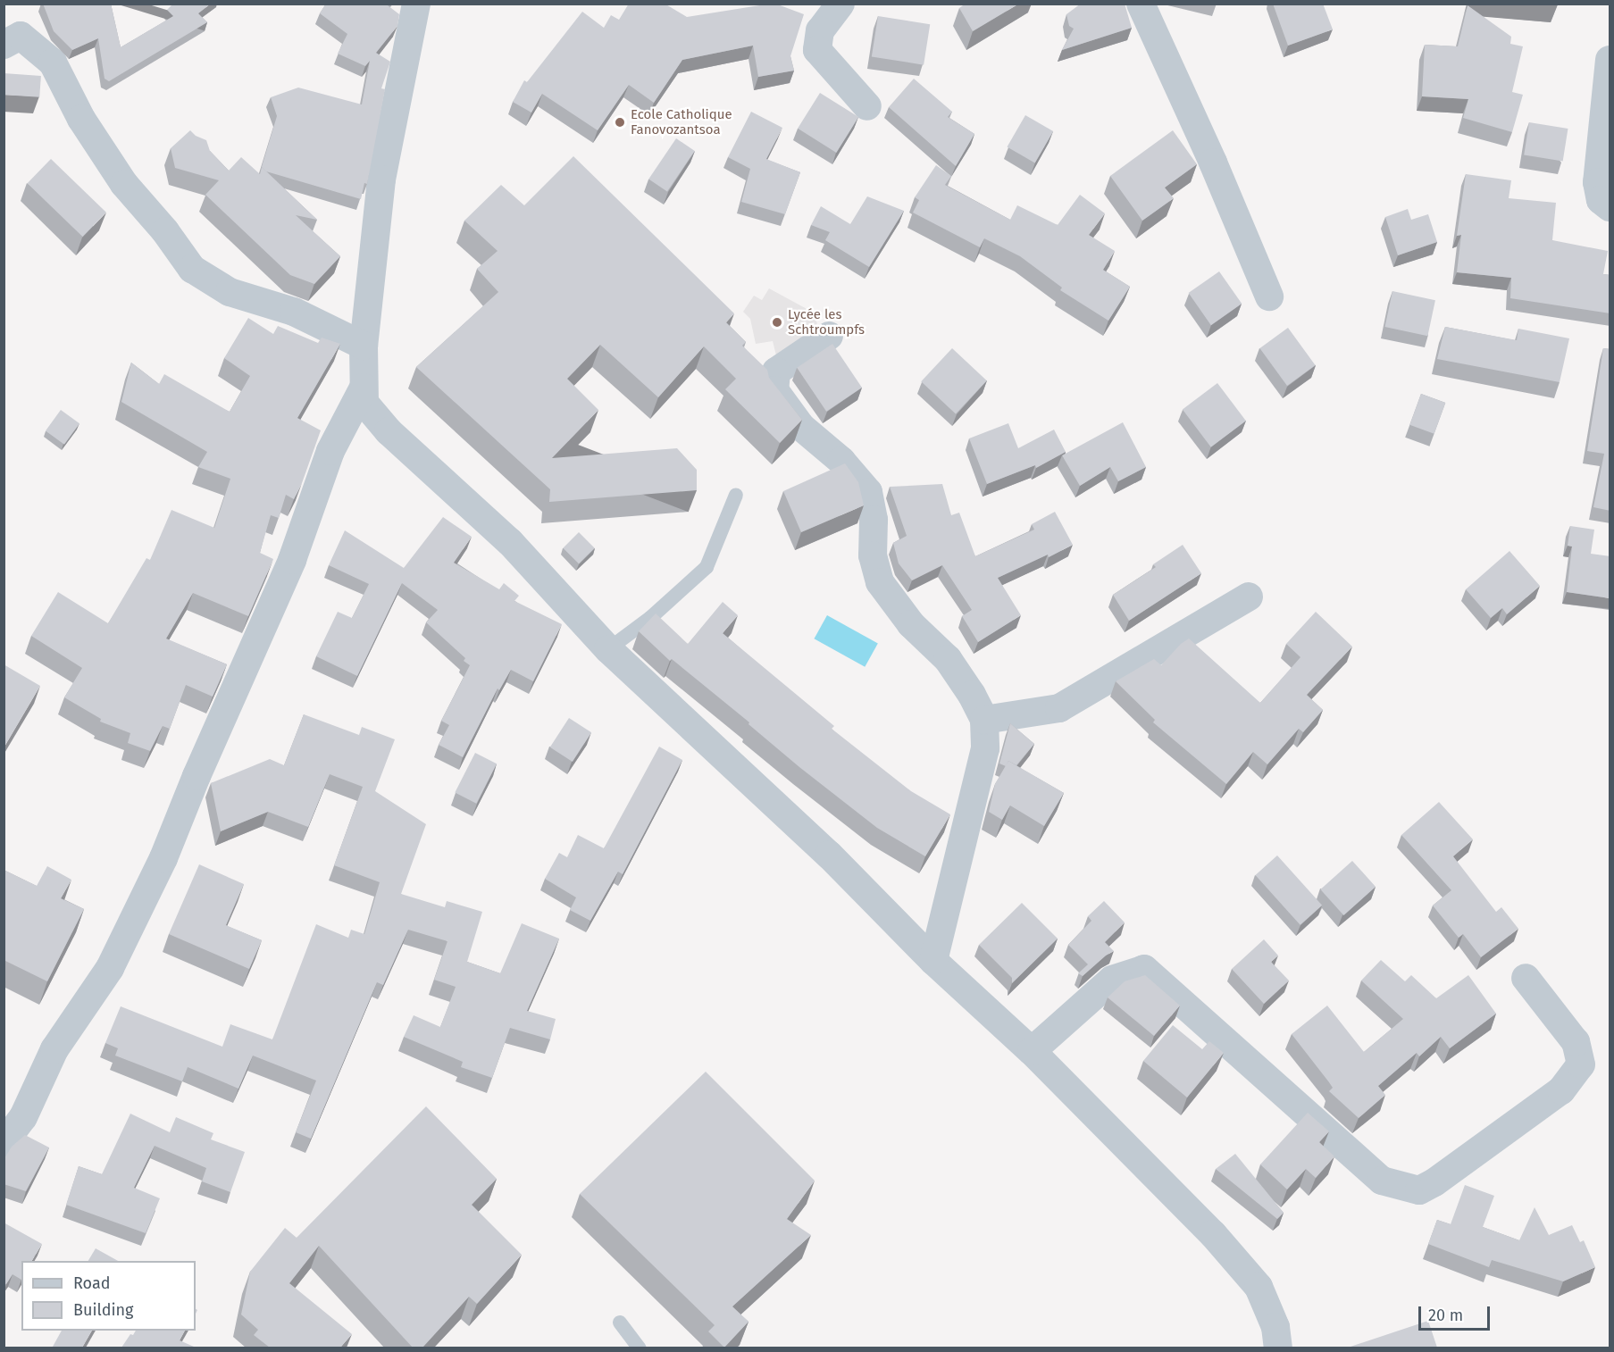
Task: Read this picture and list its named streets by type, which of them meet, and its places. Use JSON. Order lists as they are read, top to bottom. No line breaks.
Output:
{"places":["Ecole Catholique Fanovozantsoa","Lycée les Schtroumpfs"],"legend":["Road","Building"],"scale_bar":"20 m"}
